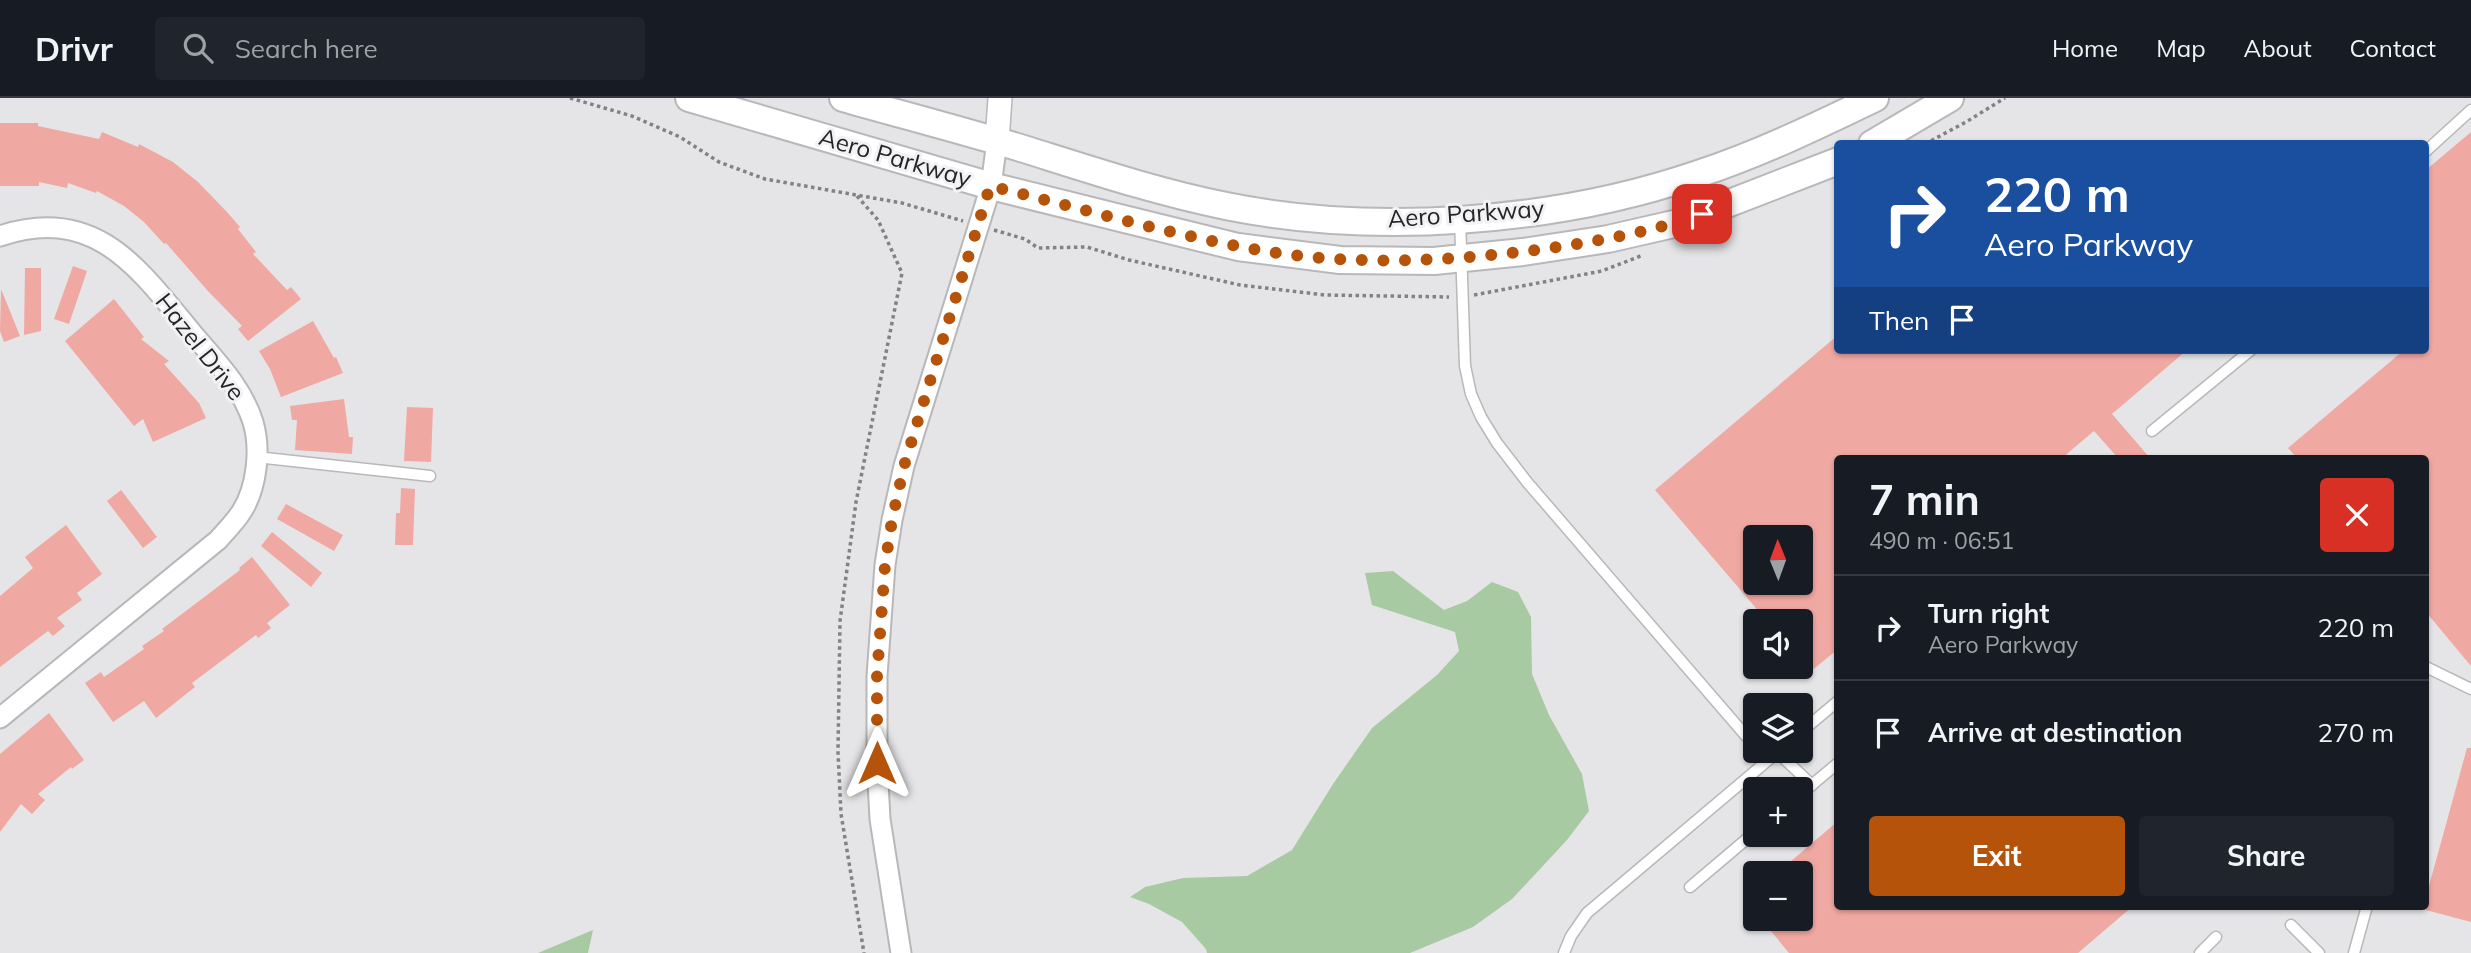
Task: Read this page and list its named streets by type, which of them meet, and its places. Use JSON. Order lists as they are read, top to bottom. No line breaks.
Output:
{"streets":{"main road":["Aero Parkway"],"street":["Hazel Drive"]},"north":"top","page":{"header":"Drivr","search":"Search here","nav":["Home","Map","About","Contact"],"turn":["220 m","Aero Parkway"],"then":"Then","heading":["7 min","490 m · 06:51"],"map_buttons":["+","−"],"list":[{"name":"Turn right","note":"Aero Parkway","value":"220 m"},{"name":"Arrive at destination","value":"270 m"}],"buttons":["Exit","Share"]}}
